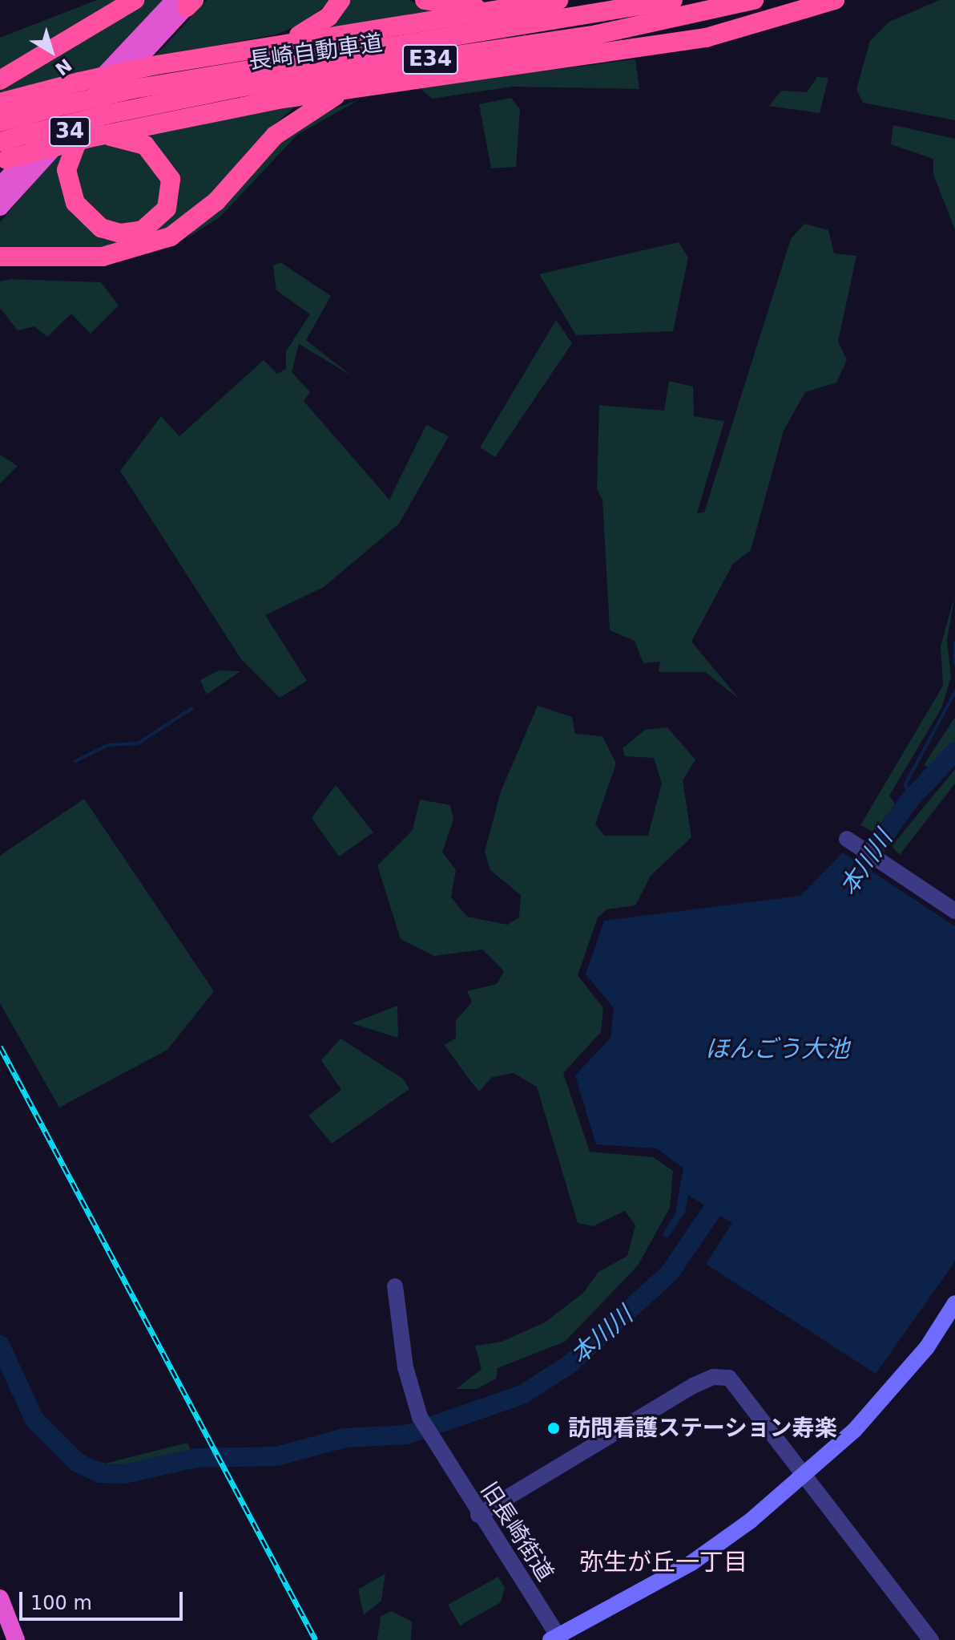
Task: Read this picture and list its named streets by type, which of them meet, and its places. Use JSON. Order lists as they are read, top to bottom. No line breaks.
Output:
{"streets":{"highway":["長崎自動車道","E34","34"],"street":["旧長崎街道"]},"districts":["弥生が丘一丁目"],"water":["本川川","ほんごう大池"],"places":["訪問看護ステーション寿楽"],"scale_bar":"100 m","north":"bottom right"}
